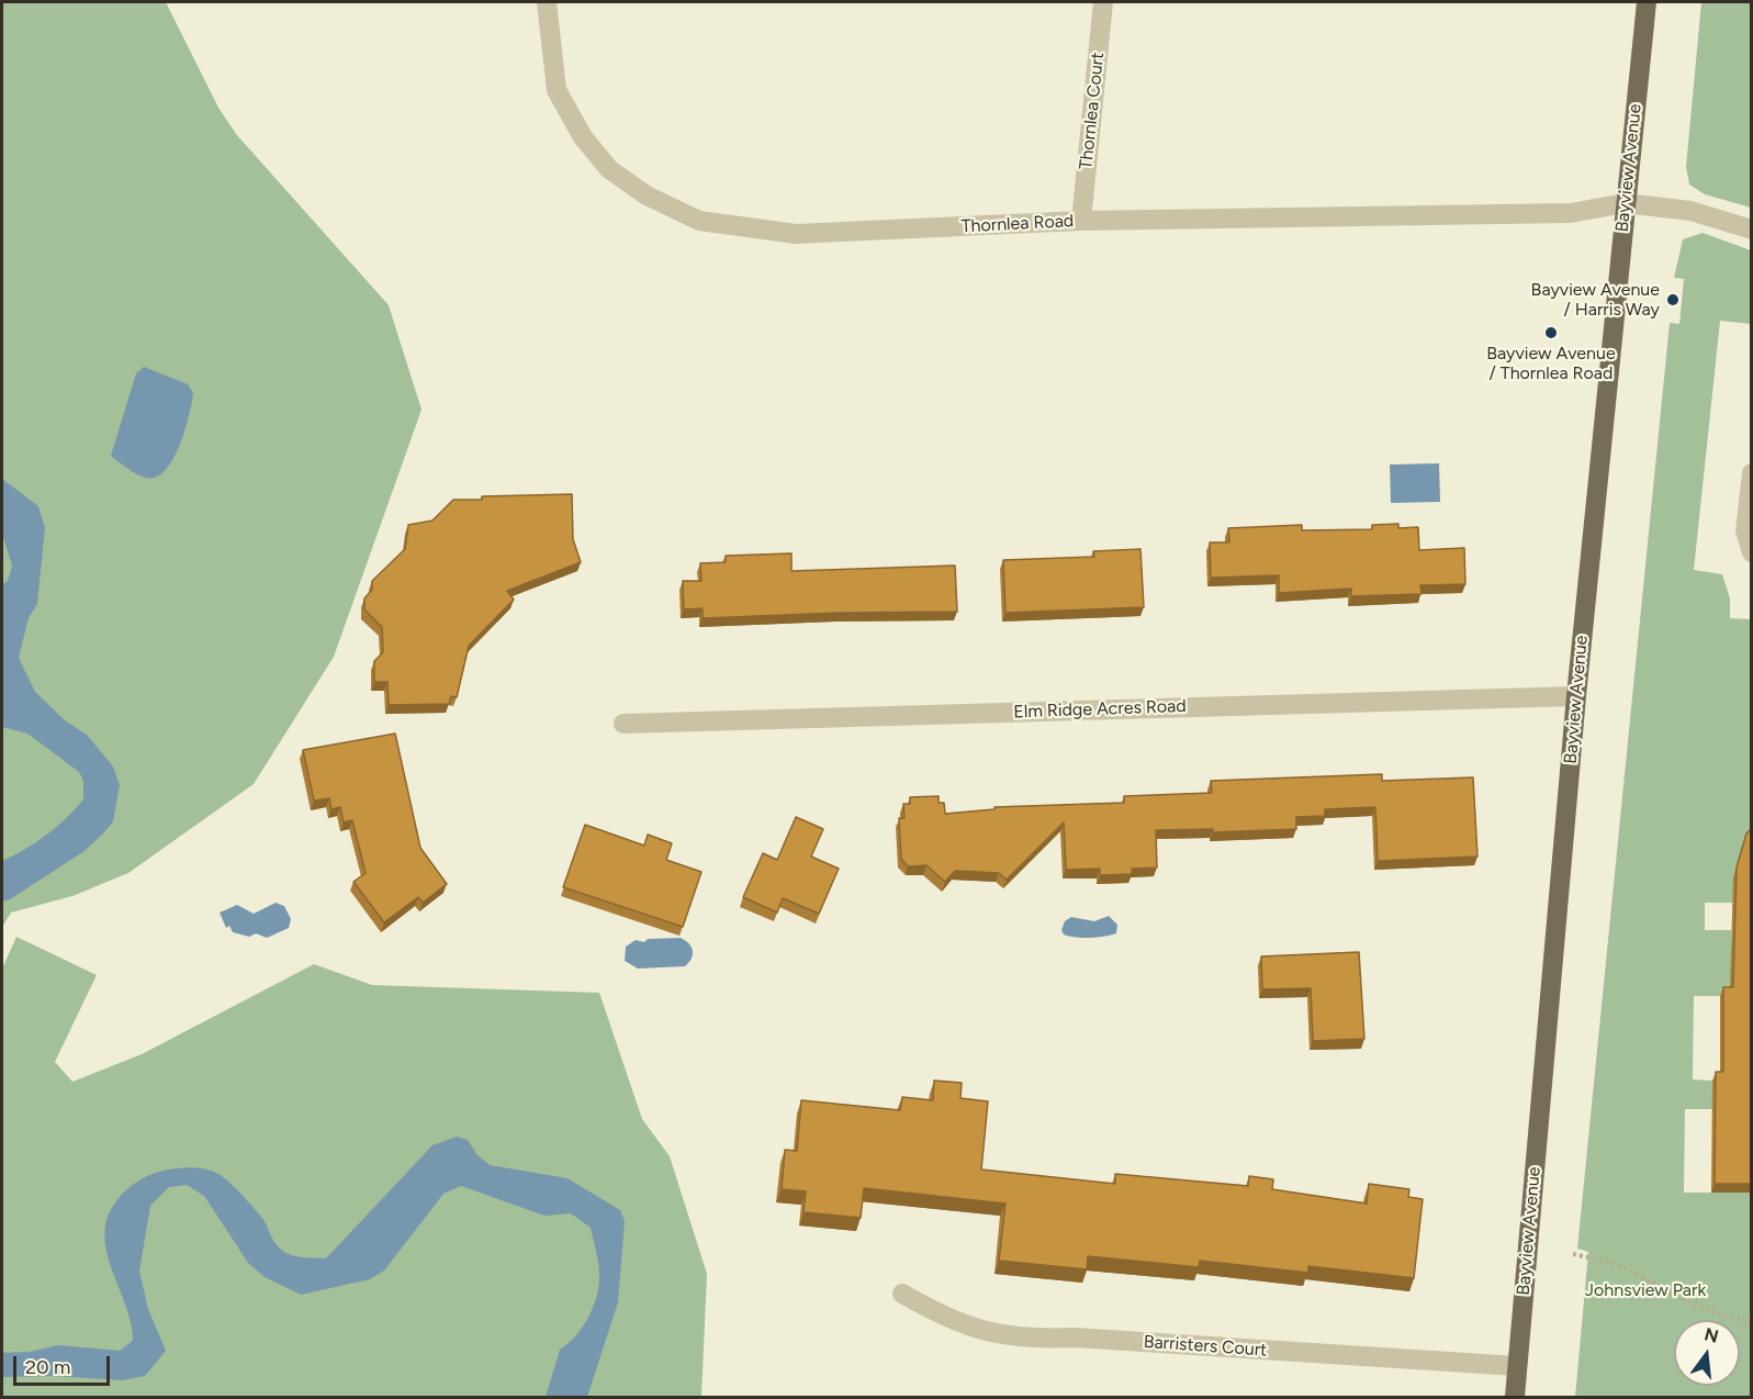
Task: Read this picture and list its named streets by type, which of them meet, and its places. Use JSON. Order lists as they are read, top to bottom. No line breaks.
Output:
{"streets":{"main road":["Bayview Avenue"],"street":["Thornlea Court","Thornlea Road","Elm Ridge Acres Road","Barristers Court"]},"crossings":[["Thornlea Court","Thornlea Road"],["Bayview Avenue","Thornlea Road"],["Bayview Avenue","Elm Ridge Acres Road"],["Bayview Avenue","Barristers Court"]],"parks":["Johnsview Park"],"places":["Bayview Avenue / Harris Way","Bayview Avenue / Thornlea Road"],"scale_bar":"20 m","north":"top"}
